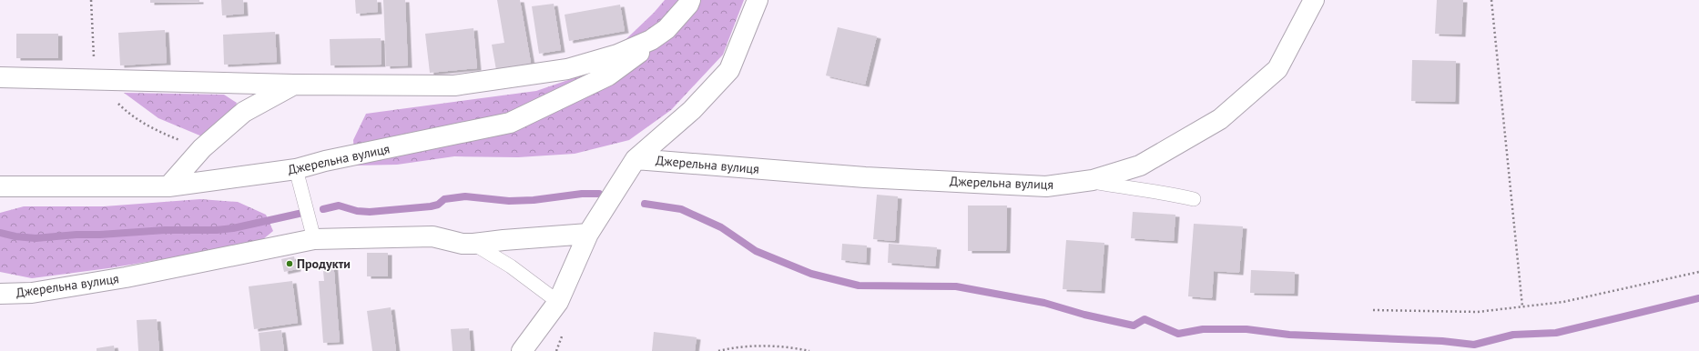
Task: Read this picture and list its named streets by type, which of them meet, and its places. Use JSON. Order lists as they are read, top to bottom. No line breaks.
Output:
{"streets":{"street":["Джерельна вулиця"]},"places":["Продукти"]}
